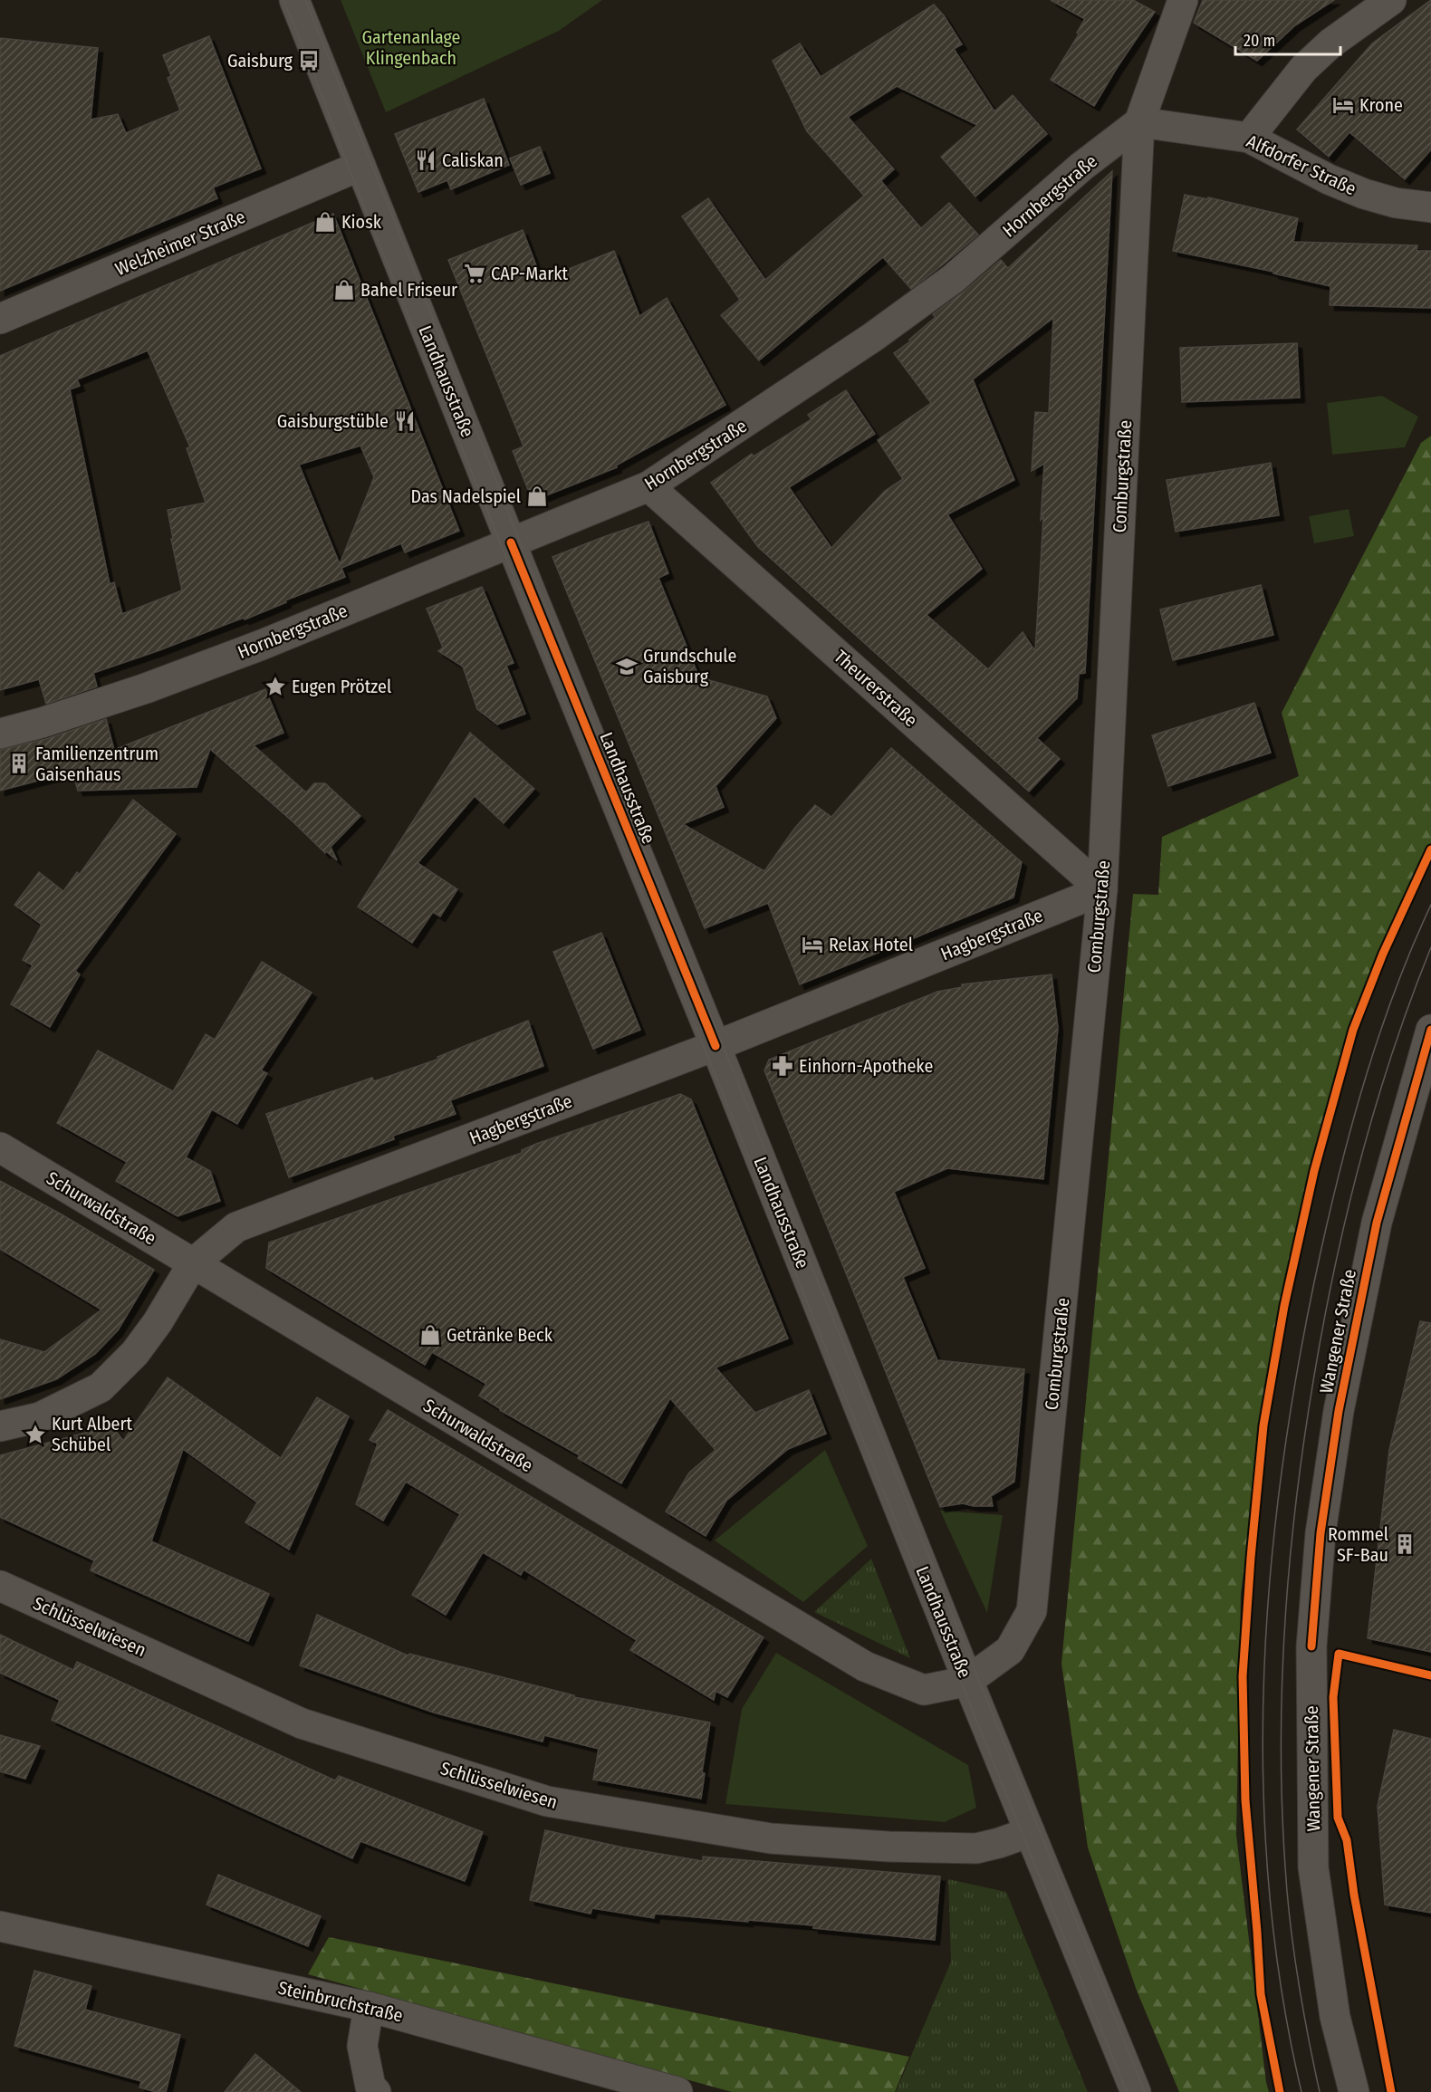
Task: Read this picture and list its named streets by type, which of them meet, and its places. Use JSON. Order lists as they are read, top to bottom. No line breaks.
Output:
{"streets":{"street":["Alfdorfer Straße","Hornbergstraße","Welzheimer Straße","Landhausstraße","Comburgstraße","Theurerstraße","Hagbergstraße","Schurwaldstraße","Wangener Straße","Schlüsselwiesen","Steinbruchstraße"]},"crossings":[["Alfdorfer Straße","Hornbergstraße"],["Alfdorfer Straße","Comburgstraße"],["Hornbergstraße","Landhausstraße"],["Hornbergstraße","Comburgstraße"],["Hornbergstraße","Theurerstraße"],["Welzheimer Straße","Landhausstraße"],["Landhausstraße","Comburgstraße"],["Landhausstraße","Hagbergstraße"],["Landhausstraße","Schurwaldstraße"],["Landhausstraße","Schlüsselwiesen"],["Comburgstraße","Theurerstraße"],["Comburgstraße","Hagbergstraße"],["Comburgstraße","Schurwaldstraße"],["Theurerstraße","Hagbergstraße"],["Hagbergstraße","Schurwaldstraße"]],"parks":["Gartenanlage Klingenbach"],"places":{"bus stop":["Gaisburg"],"hotel":["Krone","Relax Hotel"],"restaurant":["Caliskan","Gaisburgstüble"],"shop":["Kiosk","Bahel Friseur","Das Nadelspiel","Getränke Beck"],"supermarket":["CAP-Markt"],"school or university":["Grundschule Gaisburg"],"place":["Eugen Prötzel","Kurt Albert Schübel"],"building":["Familienzentrum Gaisenhaus","Rommel SF-Bau"],"pharmacy":["Einhorn-Apotheke"]},"scale_bar":"20 m"}
